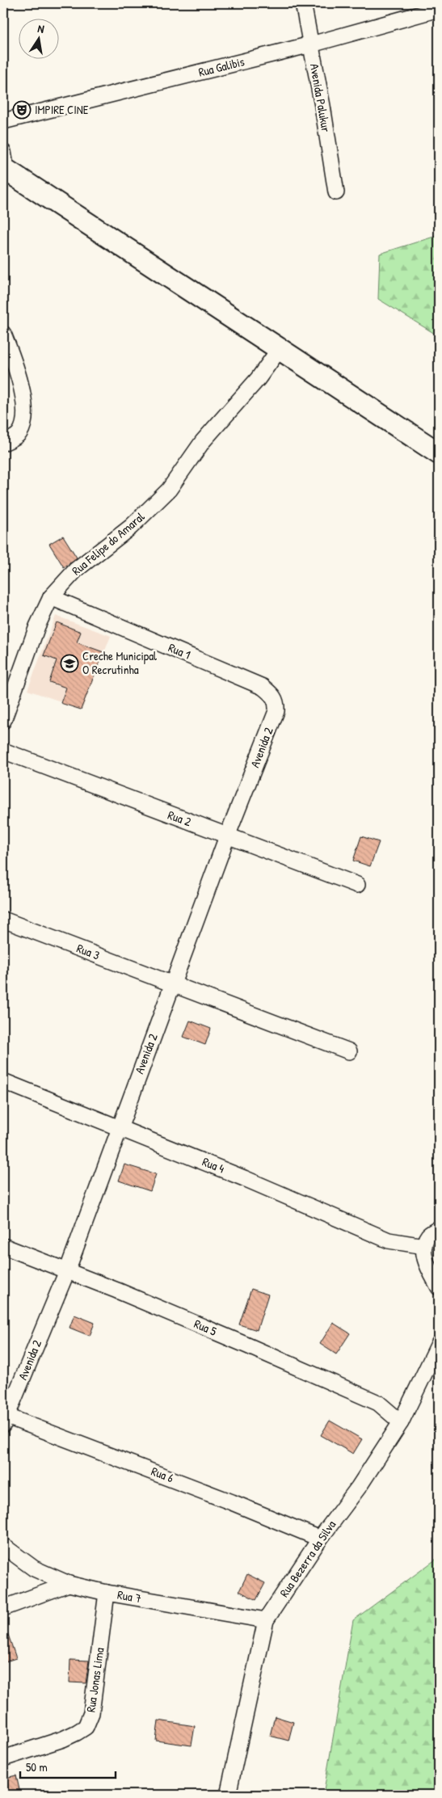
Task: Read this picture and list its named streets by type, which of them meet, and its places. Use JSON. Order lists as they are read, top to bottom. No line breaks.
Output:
{"streets":{"street":["Rua Galibis","Avenida Palukur","Rua Felipe do Amaral","Rua 1","Avenida 2","Rua 2","Rua 3","Rua 4","Rua 5","Rua 6","Rua Bezerra da Silva","Rua 7","Rua Jonas Lima"]},"crossings":[["Rua Galibis","Avenida Palukur"],["Rua Felipe do Amaral","Rua 1"],["Rua 1","Avenida 2"],["Avenida 2","Rua 2"],["Avenida 2","Rua 3"],["Avenida 2","Rua 4"],["Avenida 2","Rua 5"],["Avenida 2","Rua 6"],["Rua 5","Rua Bezerra da Silva"],["Rua 6","Rua Bezerra da Silva"],["Rua Bezerra da Silva","Rua 7"],["Rua 7","Rua Jonas Lima"]],"places":{"theatre":["IMPIRE CINE"],"school or university":["Creche Municipal O Recrutinha"]},"scale_bar":"50 m","north":"top"}
